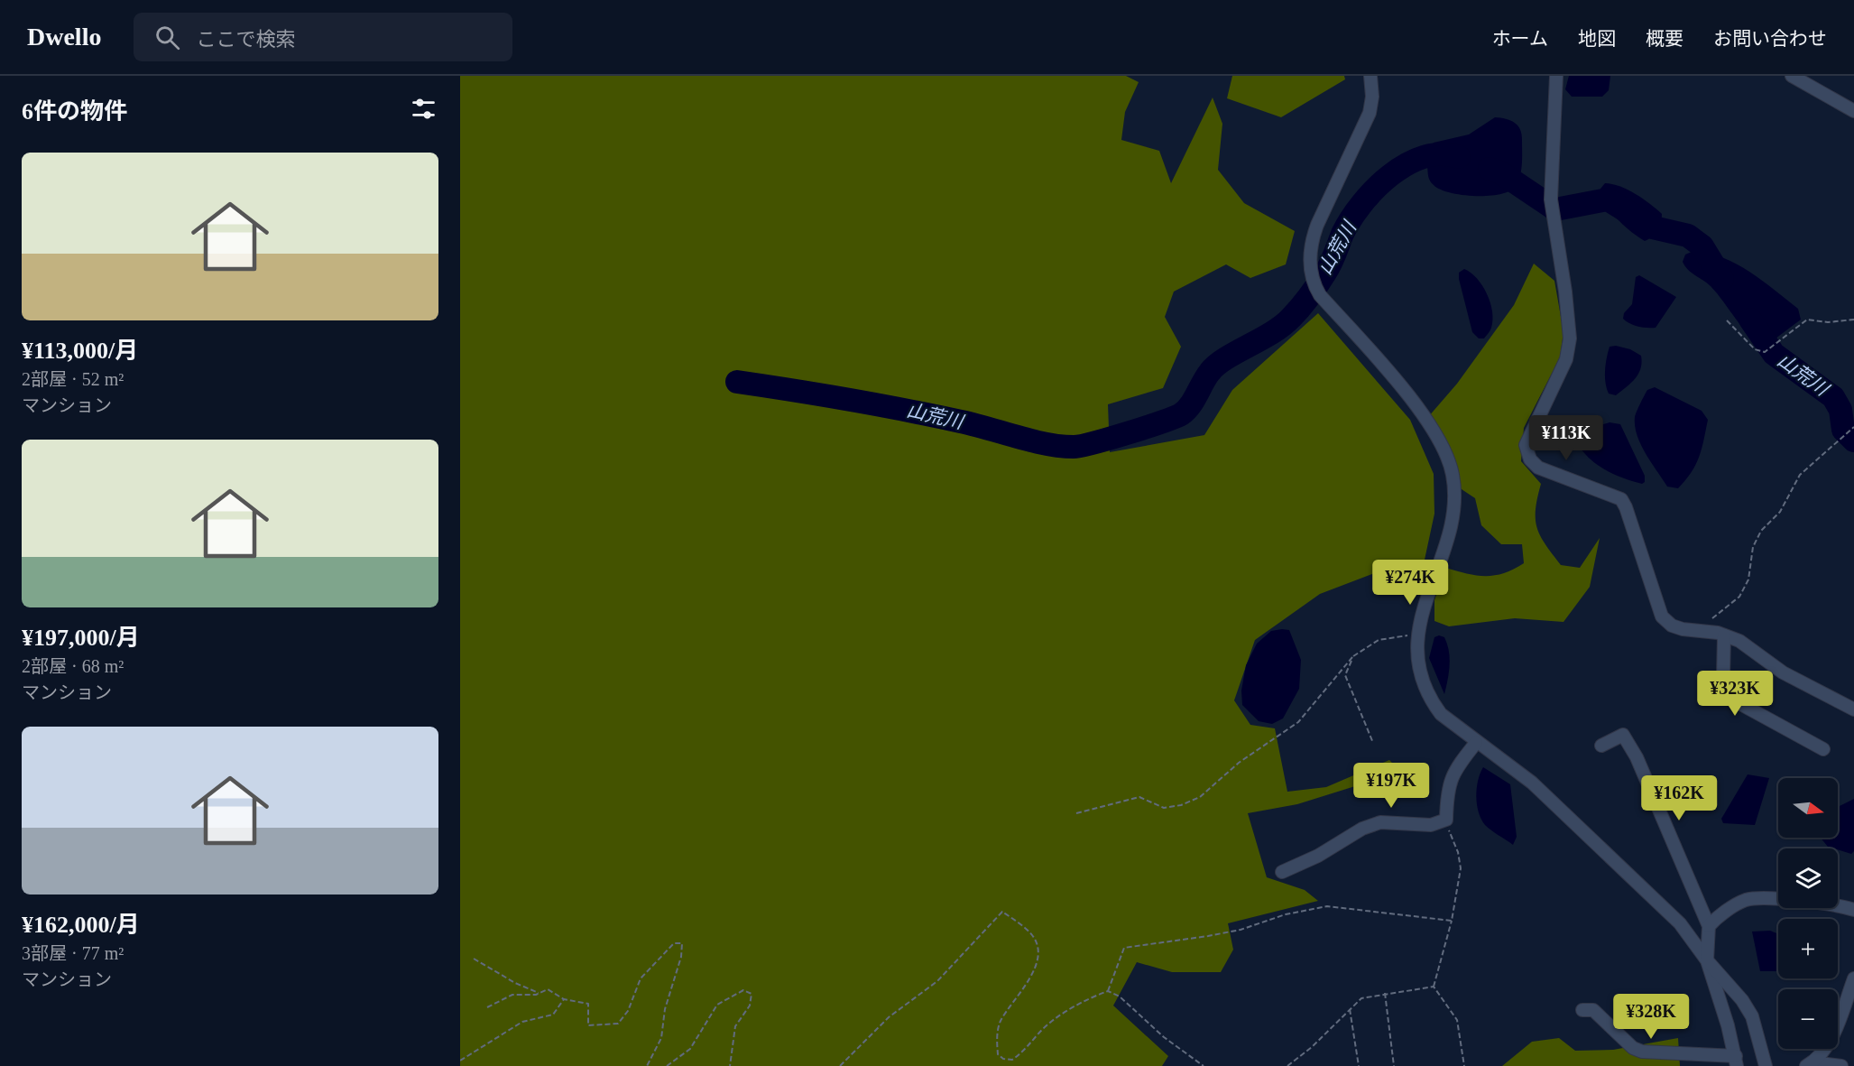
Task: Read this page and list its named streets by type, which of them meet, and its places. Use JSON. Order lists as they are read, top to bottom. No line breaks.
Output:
{"water":["山荒川"],"north":"right","page":{"header":"Dwello","search":"ここで検索","nav":["ホーム","地図","概要","お問い合わせ"],"heading":"6件の物件","list":[{"name":"¥113,000/月","note":"2部屋 · 52 m² · マンション"},{"name":"¥197,000/月","note":"2部屋 · 68 m² · マンション"},{"name":"¥162,000/月","note":"3部屋 · 77 m² · マンション"}],"price":["¥113K","¥274K","¥323K","¥197K","¥162K","¥328K"],"map_buttons":["+","−"]}}
